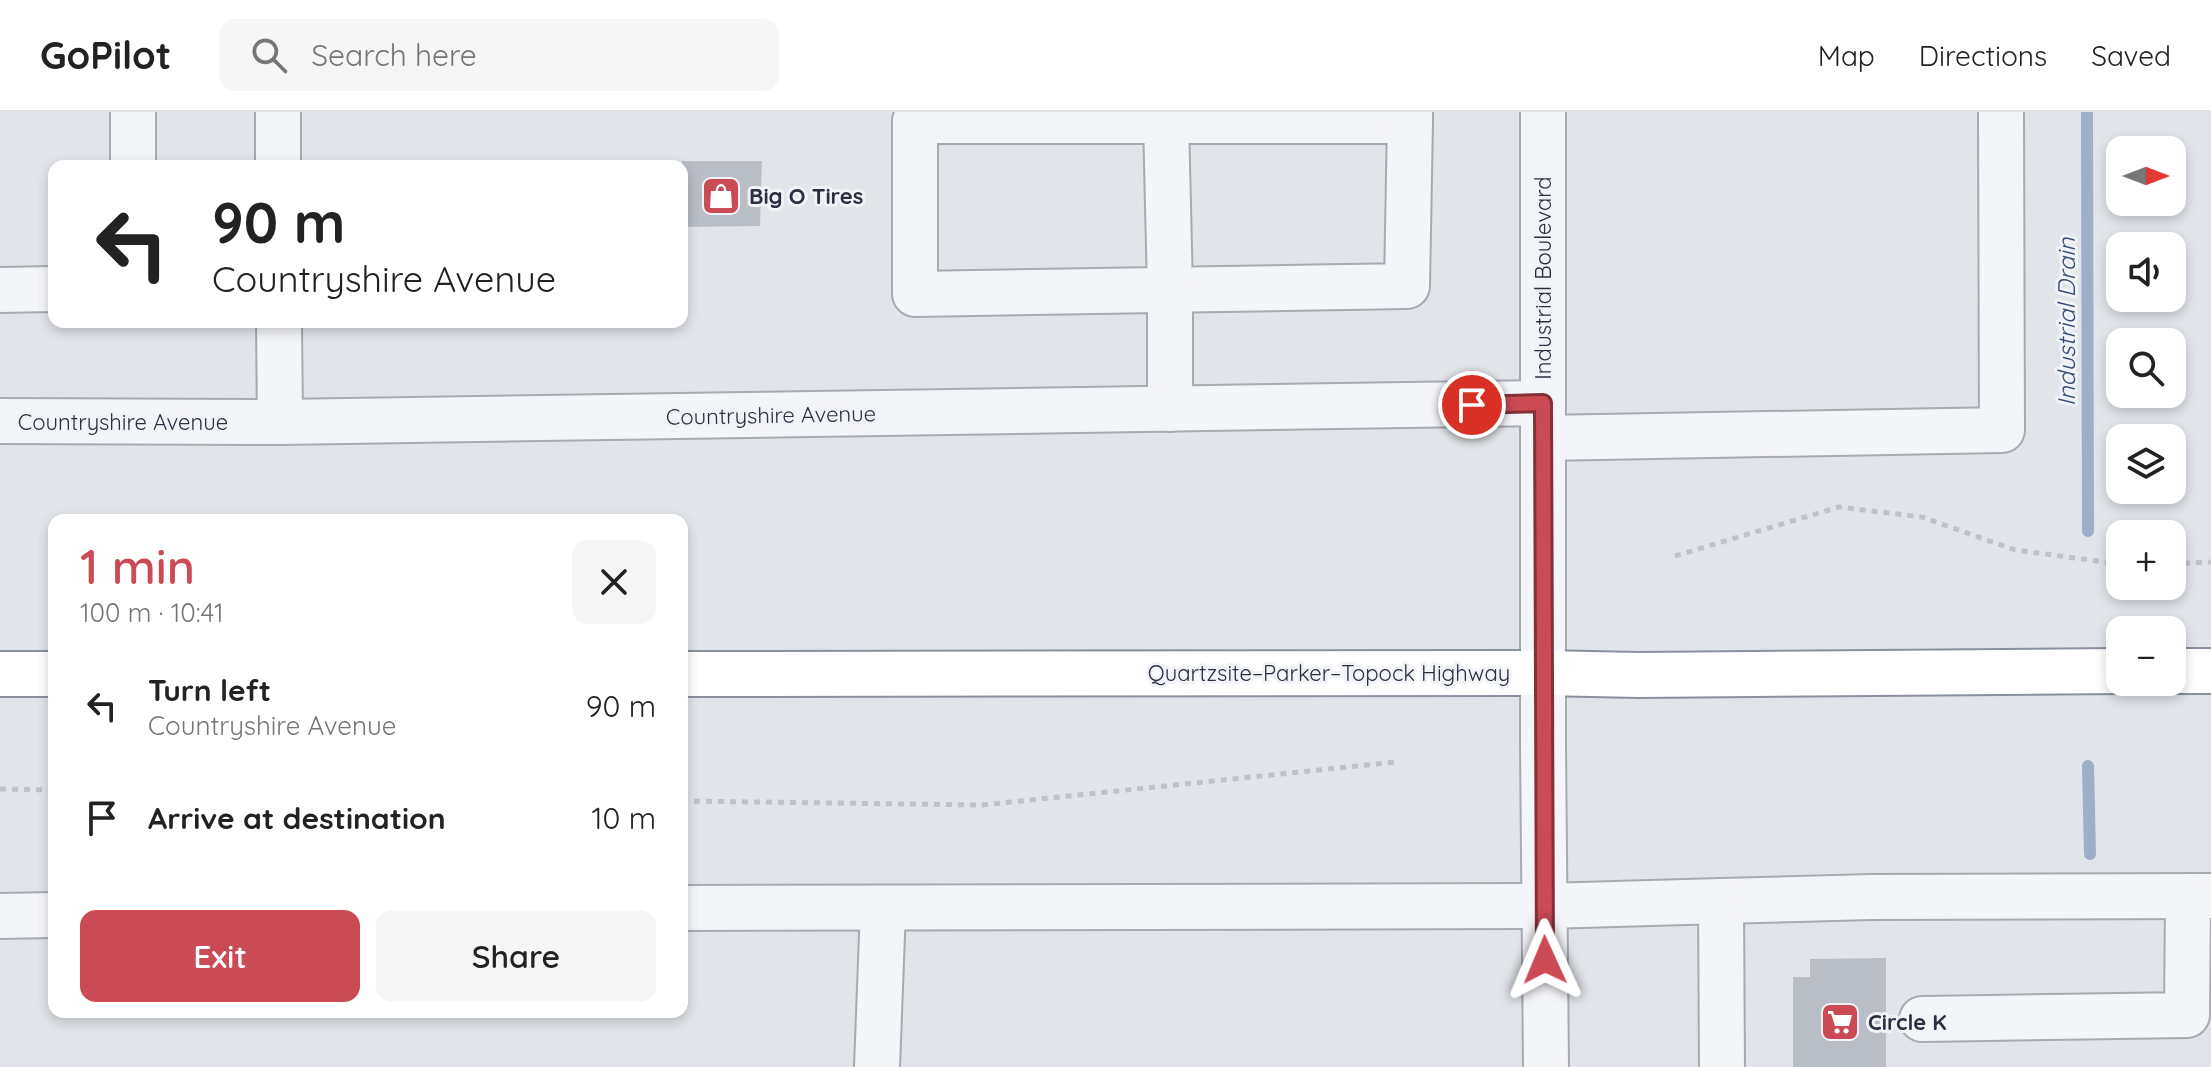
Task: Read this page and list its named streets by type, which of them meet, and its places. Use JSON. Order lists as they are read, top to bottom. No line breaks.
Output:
{"streets":{"highway":["Quartzsite–Parker–Topock Highway"],"street":["Industrial Boulevard","Countryshire Avenue"]},"crossings":[["Industrial Boulevard","Countryshire Avenue"],["Industrial Boulevard","Quartzsite–Parker–Topock Highway"]],"water":["Industrial Drain"],"places":{"shop":["Big O Tires"],"supermarket":["Circle K"]},"north":"right","page":{"header":"GoPilot","search":"Search here","nav":["Map","Directions","Saved"],"map_buttons":["+","−"],"turn":["90 m","Countryshire Avenue"],"heading":["1 min","100 m · 10:41"],"list":[{"name":"Turn left","note":"Countryshire Avenue","value":"90 m"},{"name":"Arrive at destination","value":"10 m"}],"buttons":["Exit","Share"]}}
